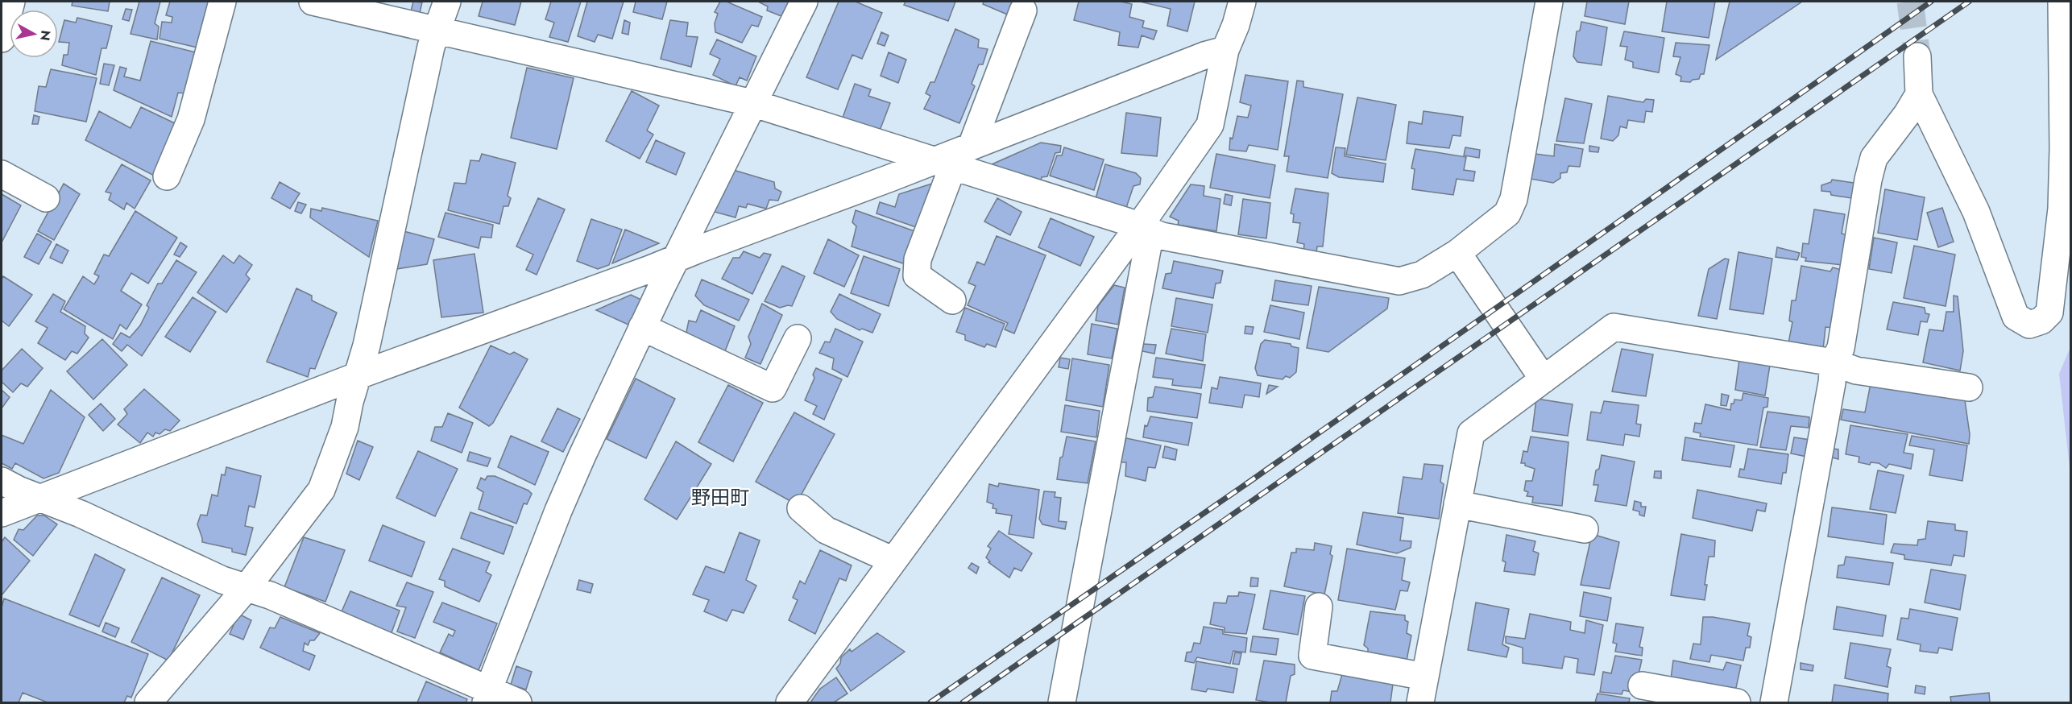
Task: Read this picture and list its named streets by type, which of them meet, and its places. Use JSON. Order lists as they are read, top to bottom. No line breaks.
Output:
{"districts":["野田町"],"north":"right"}
